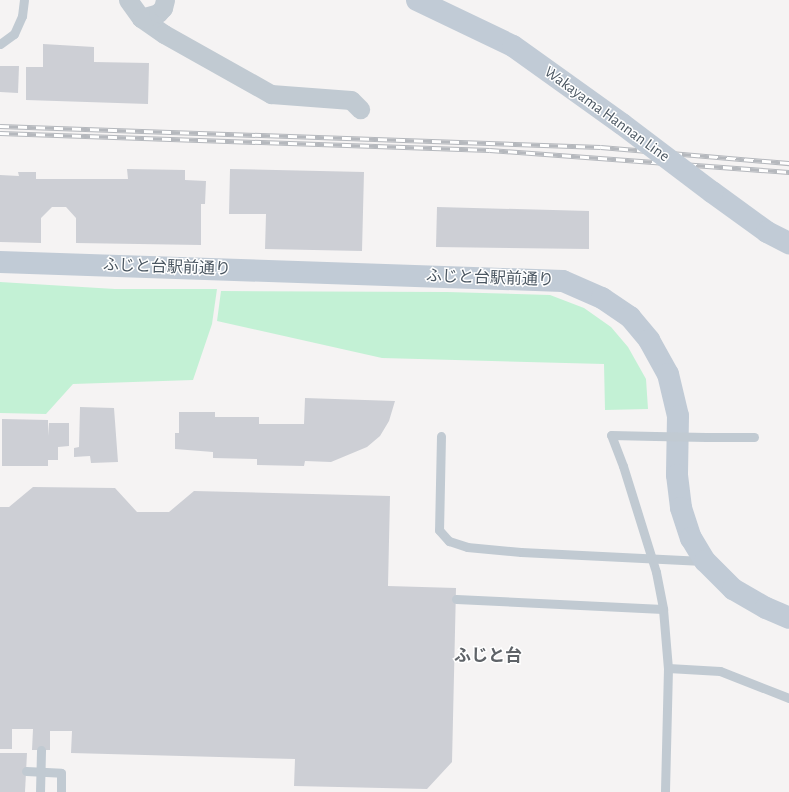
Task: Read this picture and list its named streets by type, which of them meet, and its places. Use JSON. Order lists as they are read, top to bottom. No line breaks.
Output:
{"streets":{"street":["Wakayama Hannan Line","ふじと台駅前通り"]},"districts":["ふじと台"]}
